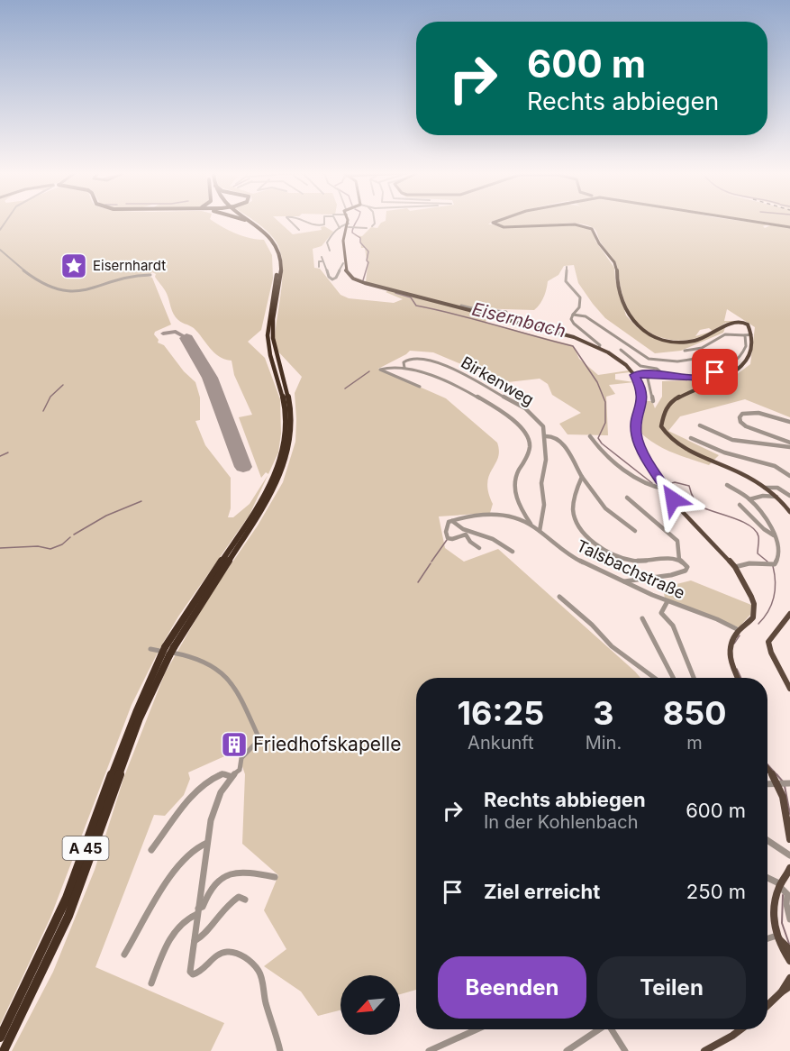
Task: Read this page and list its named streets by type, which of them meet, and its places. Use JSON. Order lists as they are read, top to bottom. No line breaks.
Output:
{"streets":{"highway":["A 45"],"street":["Birkenweg","Talsbachstraße"]},"water":["Eisernbach"],"places":{"place":["Eisernhardt"],"building":["Friedhofskapelle"]},"north":"bottom left","page":{"turn":["600 m","Rechts abbiegen"],"eta":["16:25","Ankunft","3","Min.","850","m"],"list":[{"name":"Rechts abbiegen","note":"In der Kohlenbach","value":"600 m"},{"name":"Ziel erreicht","value":"250 m"}],"buttons":["Beenden","Teilen"]}}
